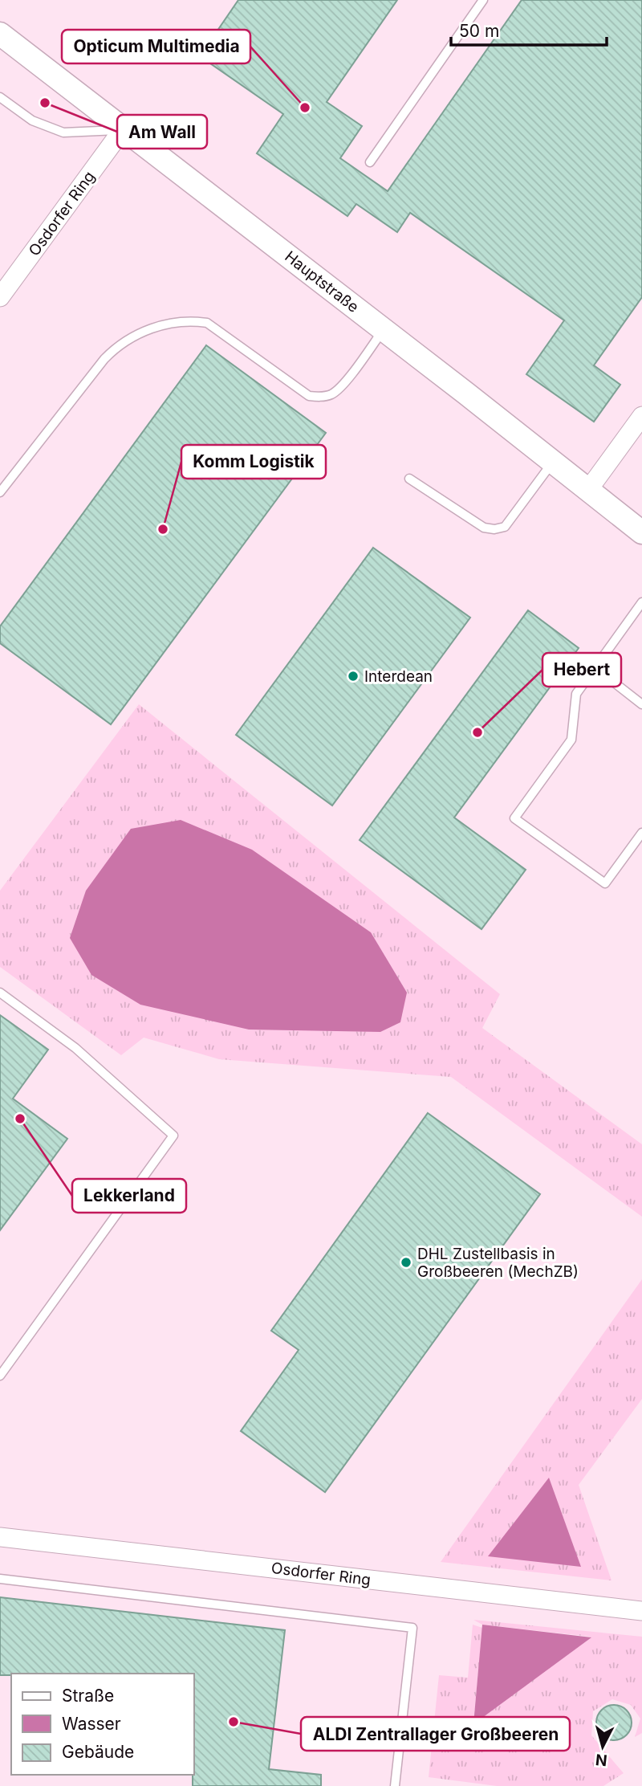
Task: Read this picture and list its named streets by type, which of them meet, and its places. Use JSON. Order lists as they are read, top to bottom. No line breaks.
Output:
{"streets":{"street":["Osdorfer Ring","Hauptstraße"]},"crossings":[["Osdorfer Ring","Hauptstraße"]],"places":["Am Wall","Opticum Multimedia","Komm Logistik","Interdean","Hebert","Lekkerland","DHL Zustellbasis in Großbeeren (MechZB)","ALDI Zentrallager Großbeeren"],"legend":["Straße","Wasser","Gebäude"],"scale_bar":"50 m","north":"bottom"}
